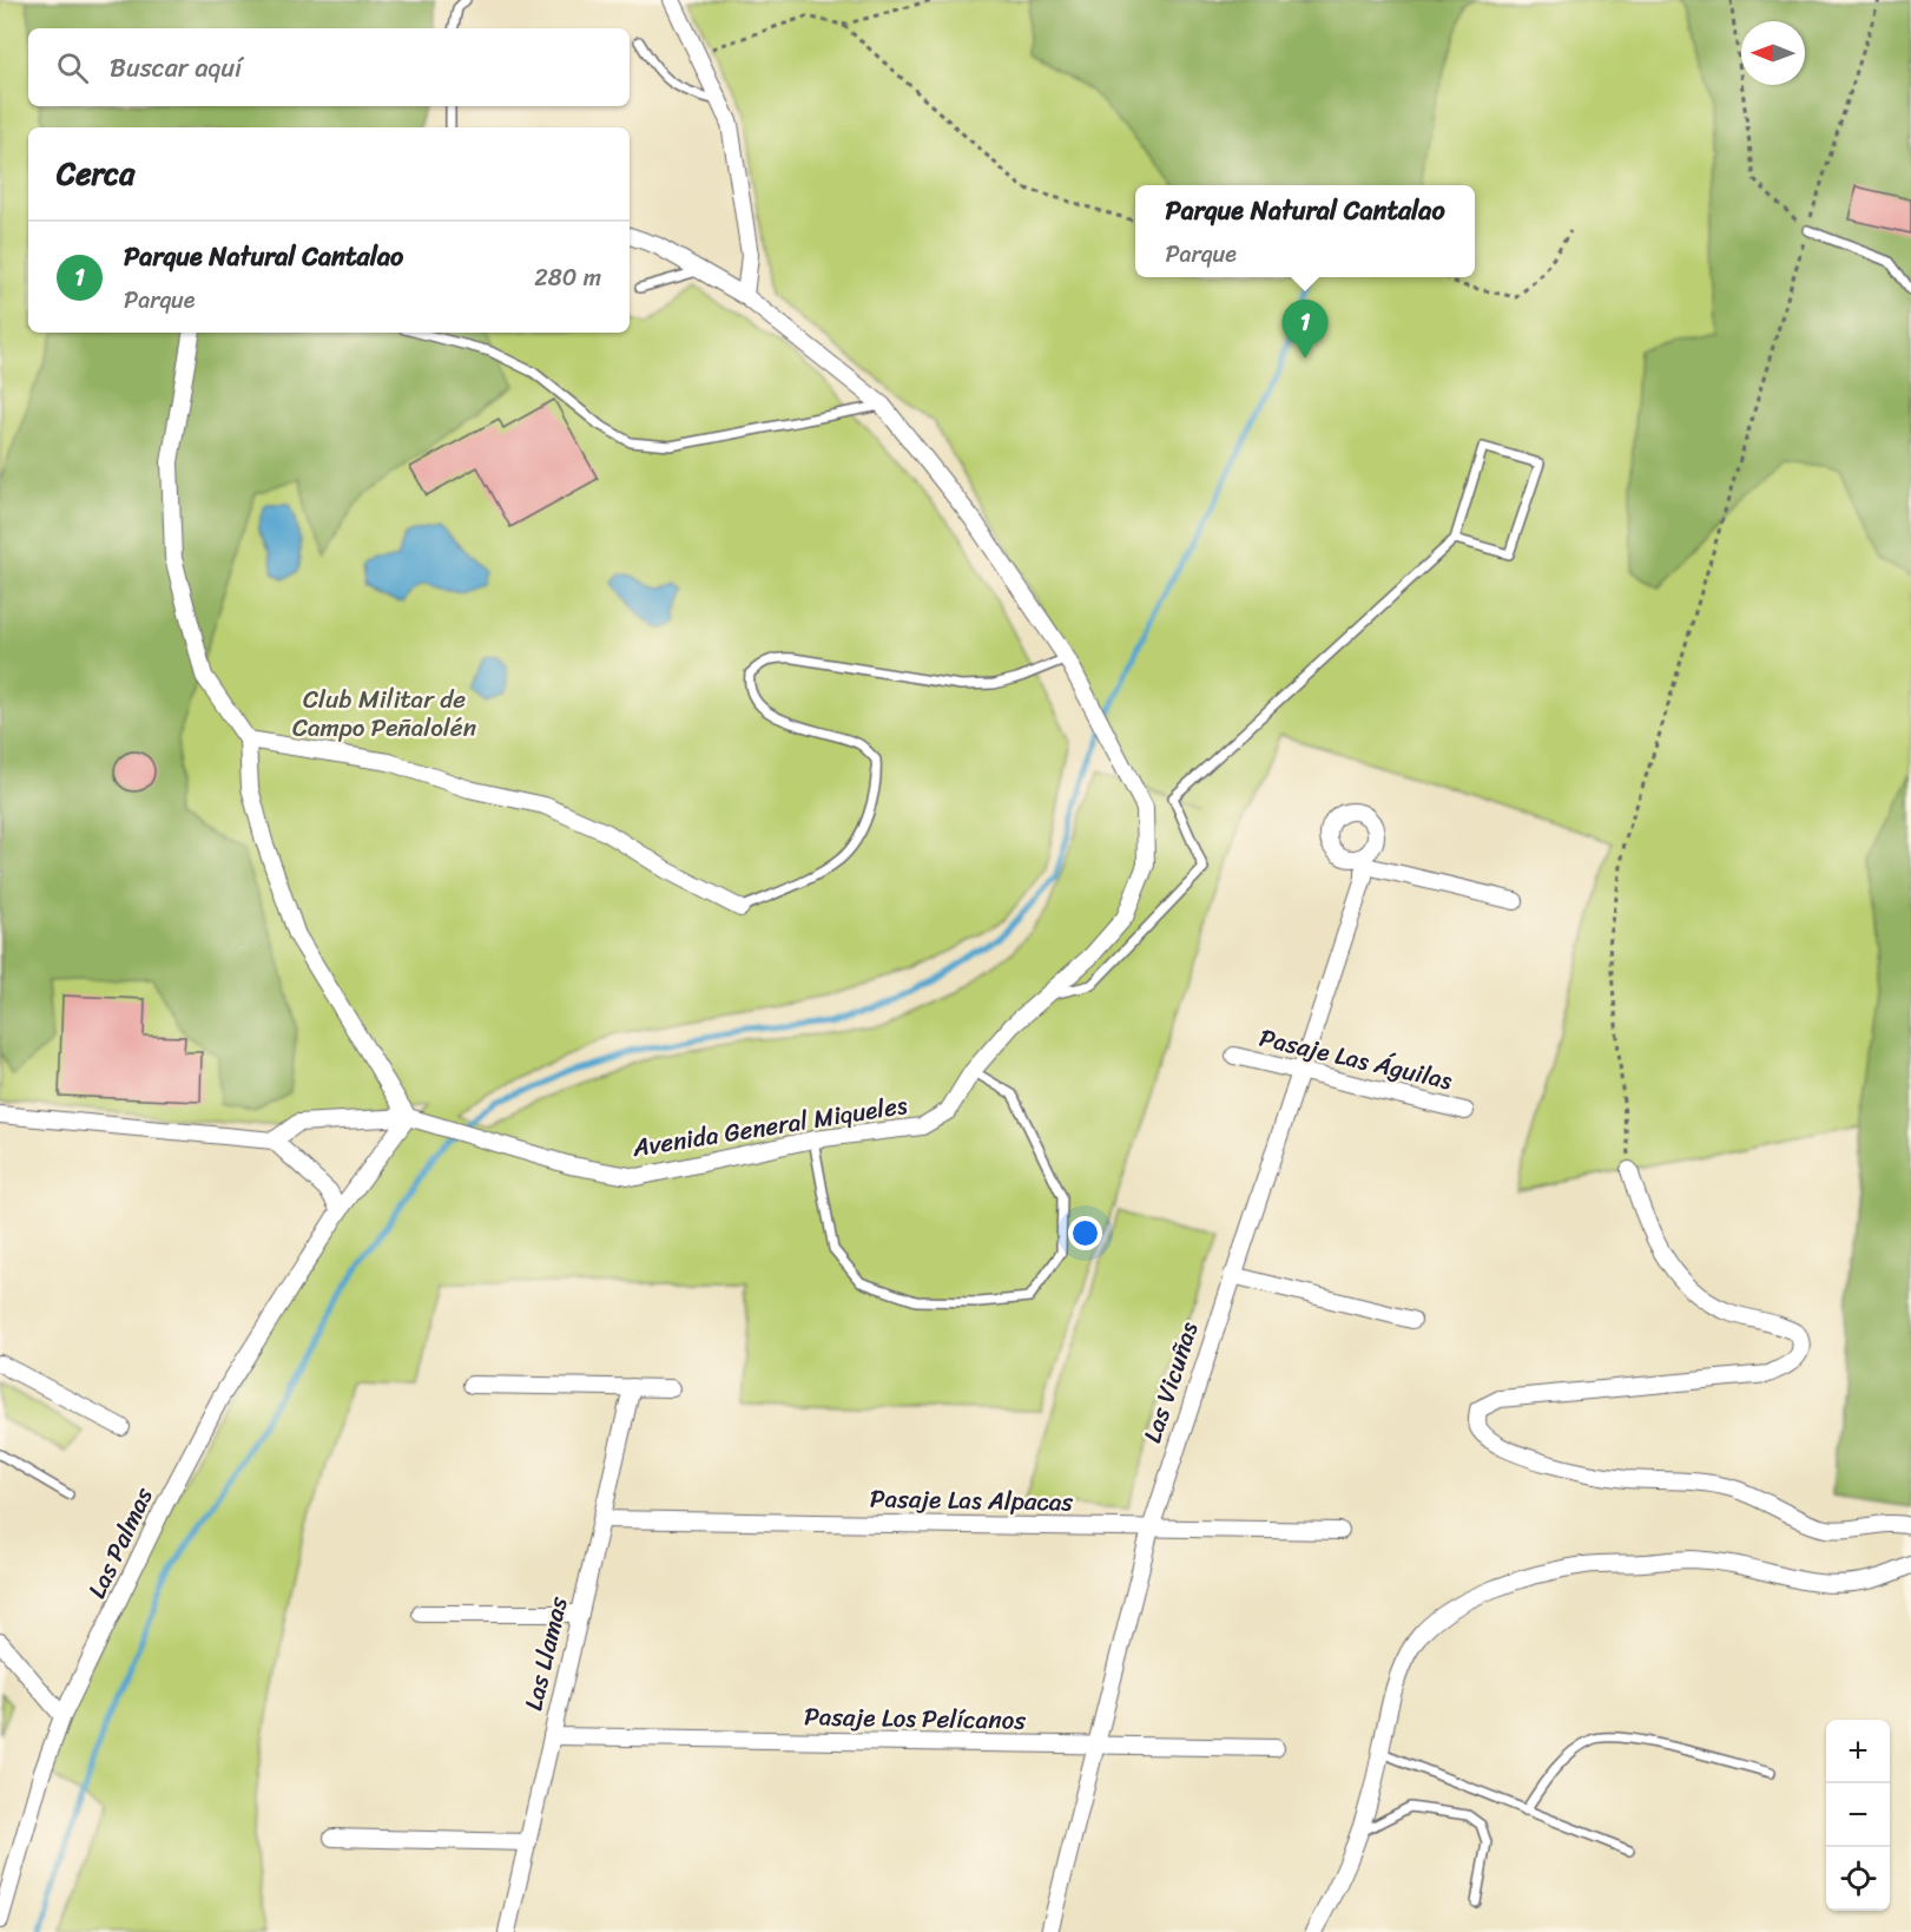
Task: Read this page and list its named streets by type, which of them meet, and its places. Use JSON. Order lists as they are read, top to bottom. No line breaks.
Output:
{"streets":{"street":["Pasaje Las Águilas","Avenida General Miqueles","Las Vicuñas","Pasaje Las Alpacas","Las Palmas","Las Llamas","Pasaje Los Pelícanos"]},"crossings":[["Pasaje Las Águilas","Las Vicuñas"],["Avenida General Miqueles","Las Palmas"],["Las Vicuñas","Pasaje Las Alpacas"],["Las Vicuñas","Pasaje Los Pelícanos"],["Pasaje Las Alpacas","Las Llamas"],["Las Llamas","Pasaje Los Pelícanos"]],"parks":["Club Militar de Campo Peñalolén"],"north":"left","page":{"search":"Buscar aquí","heading":"Cerca","popup":["Parque Natural Cantalao","Parque"],"list":[{"mark":"1","name":"Parque Natural Cantalao","note":"Parque","value":"280 m"}],"pins":"1","map_buttons":["+","−"]}}
